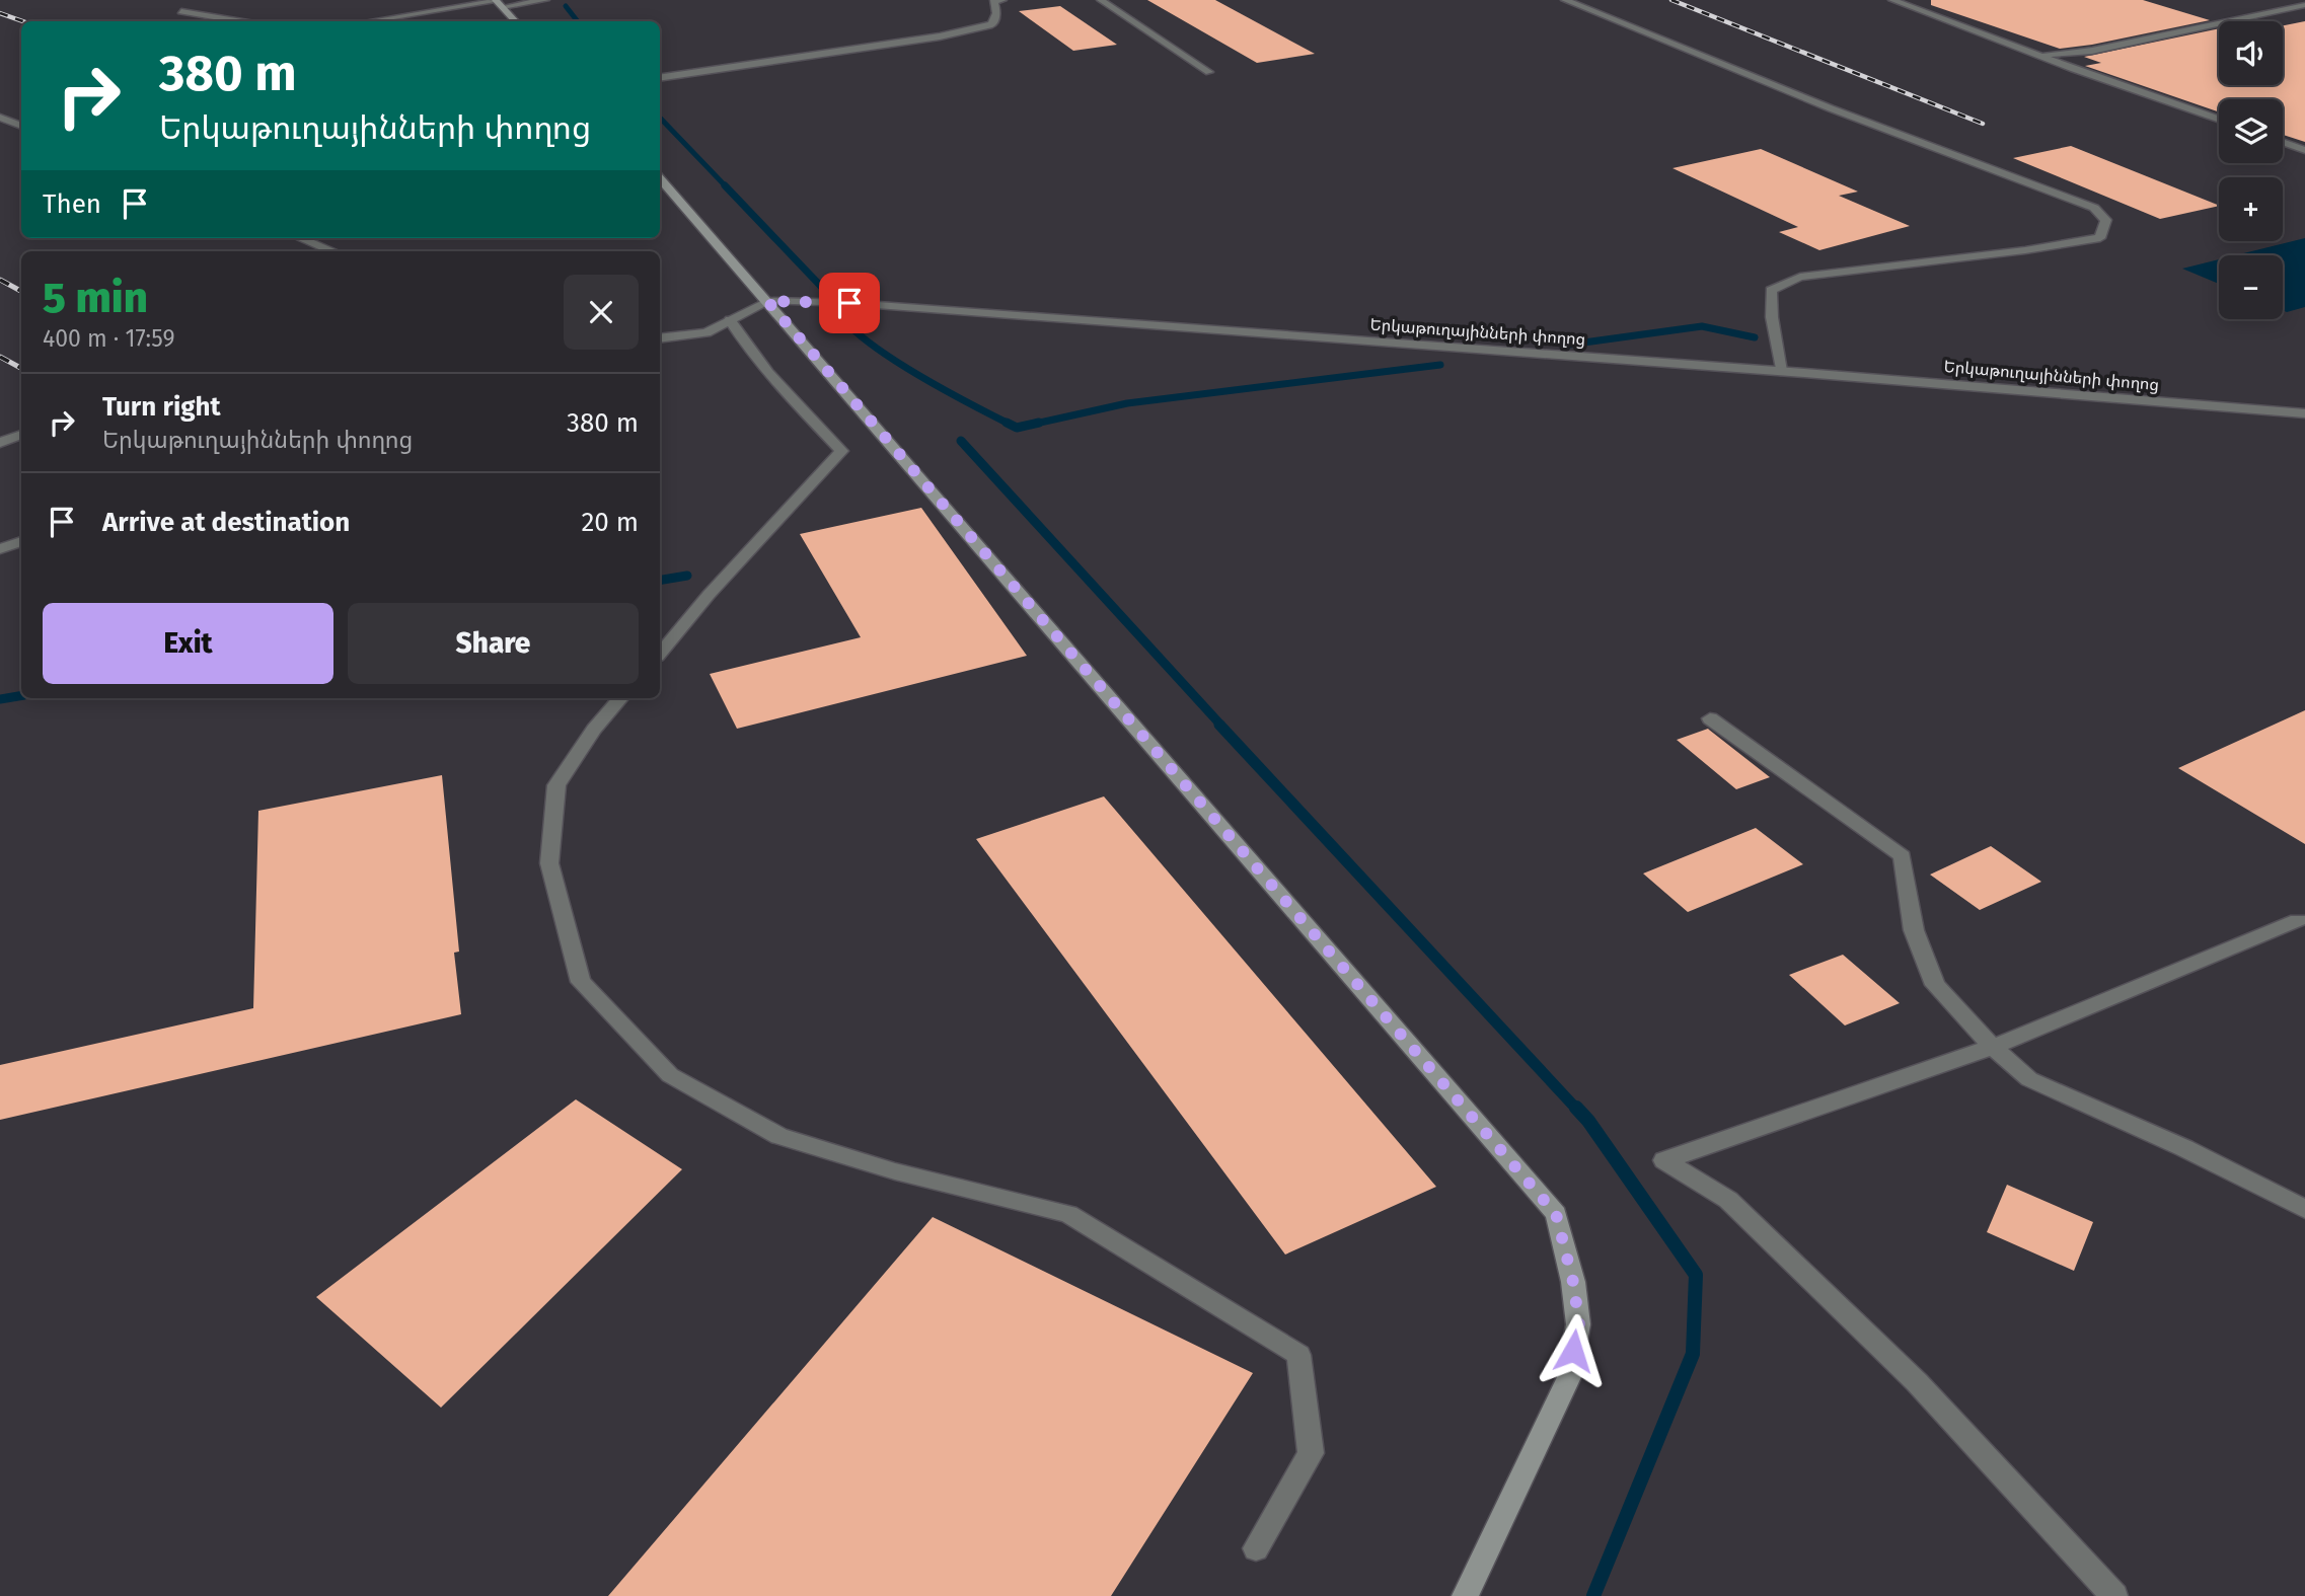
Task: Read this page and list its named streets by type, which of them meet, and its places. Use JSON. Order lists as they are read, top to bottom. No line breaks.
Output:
{"streets":{"street":["Երկաթուղայինների փողոց"]},"page":{"map_buttons":["+","−"],"turn":["380 m","Երկաթուղայինների փողոց"],"then":"Then","heading":["5 min","400 m · 17:59"],"list":[{"name":"Turn right","note":"Երկաթուղայինների փողոց","value":"380 m"},{"name":"Arrive at destination","value":"20 m"}],"buttons":["Exit","Share"]}}
